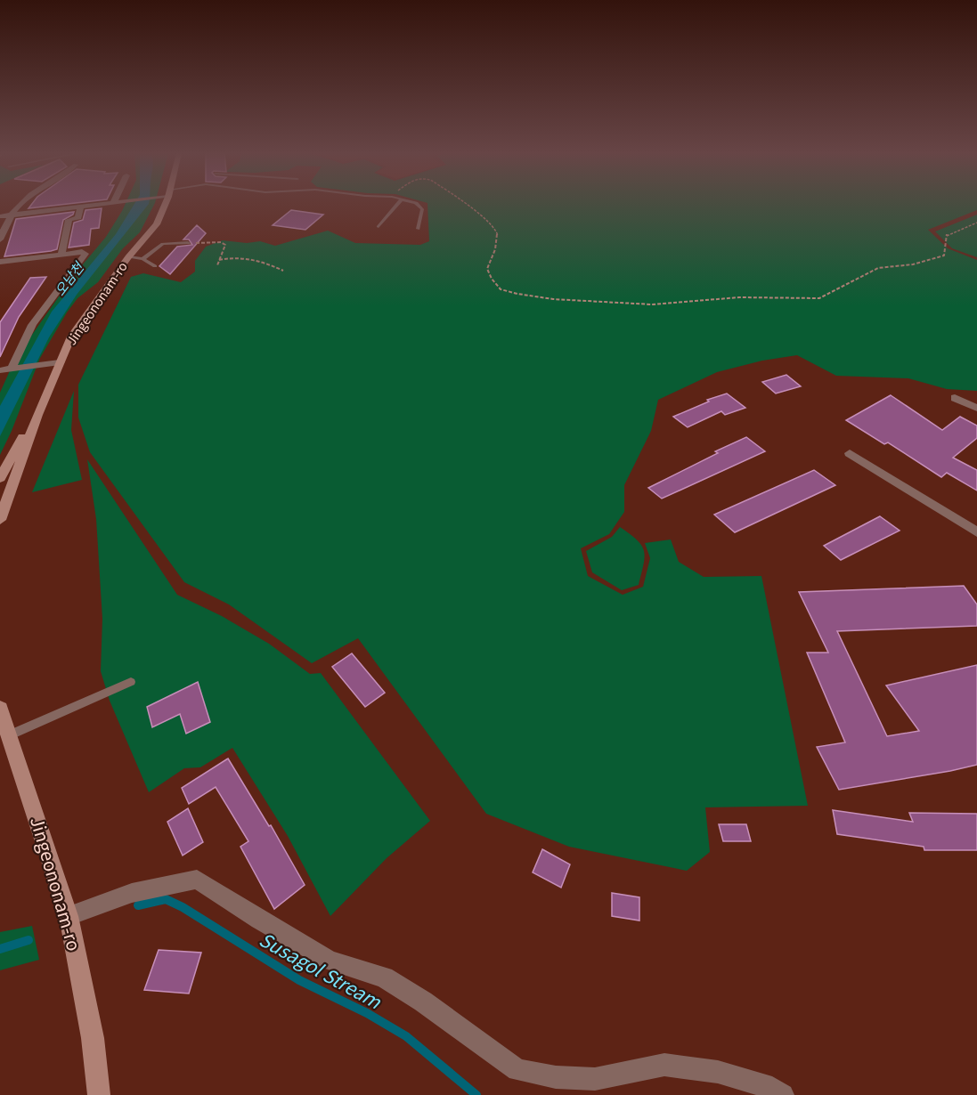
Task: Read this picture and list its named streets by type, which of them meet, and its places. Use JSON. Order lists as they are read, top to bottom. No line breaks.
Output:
{"streets":{"main road":["Jingeononam-ro"]},"water":["오남천","Susagol Stream"]}
